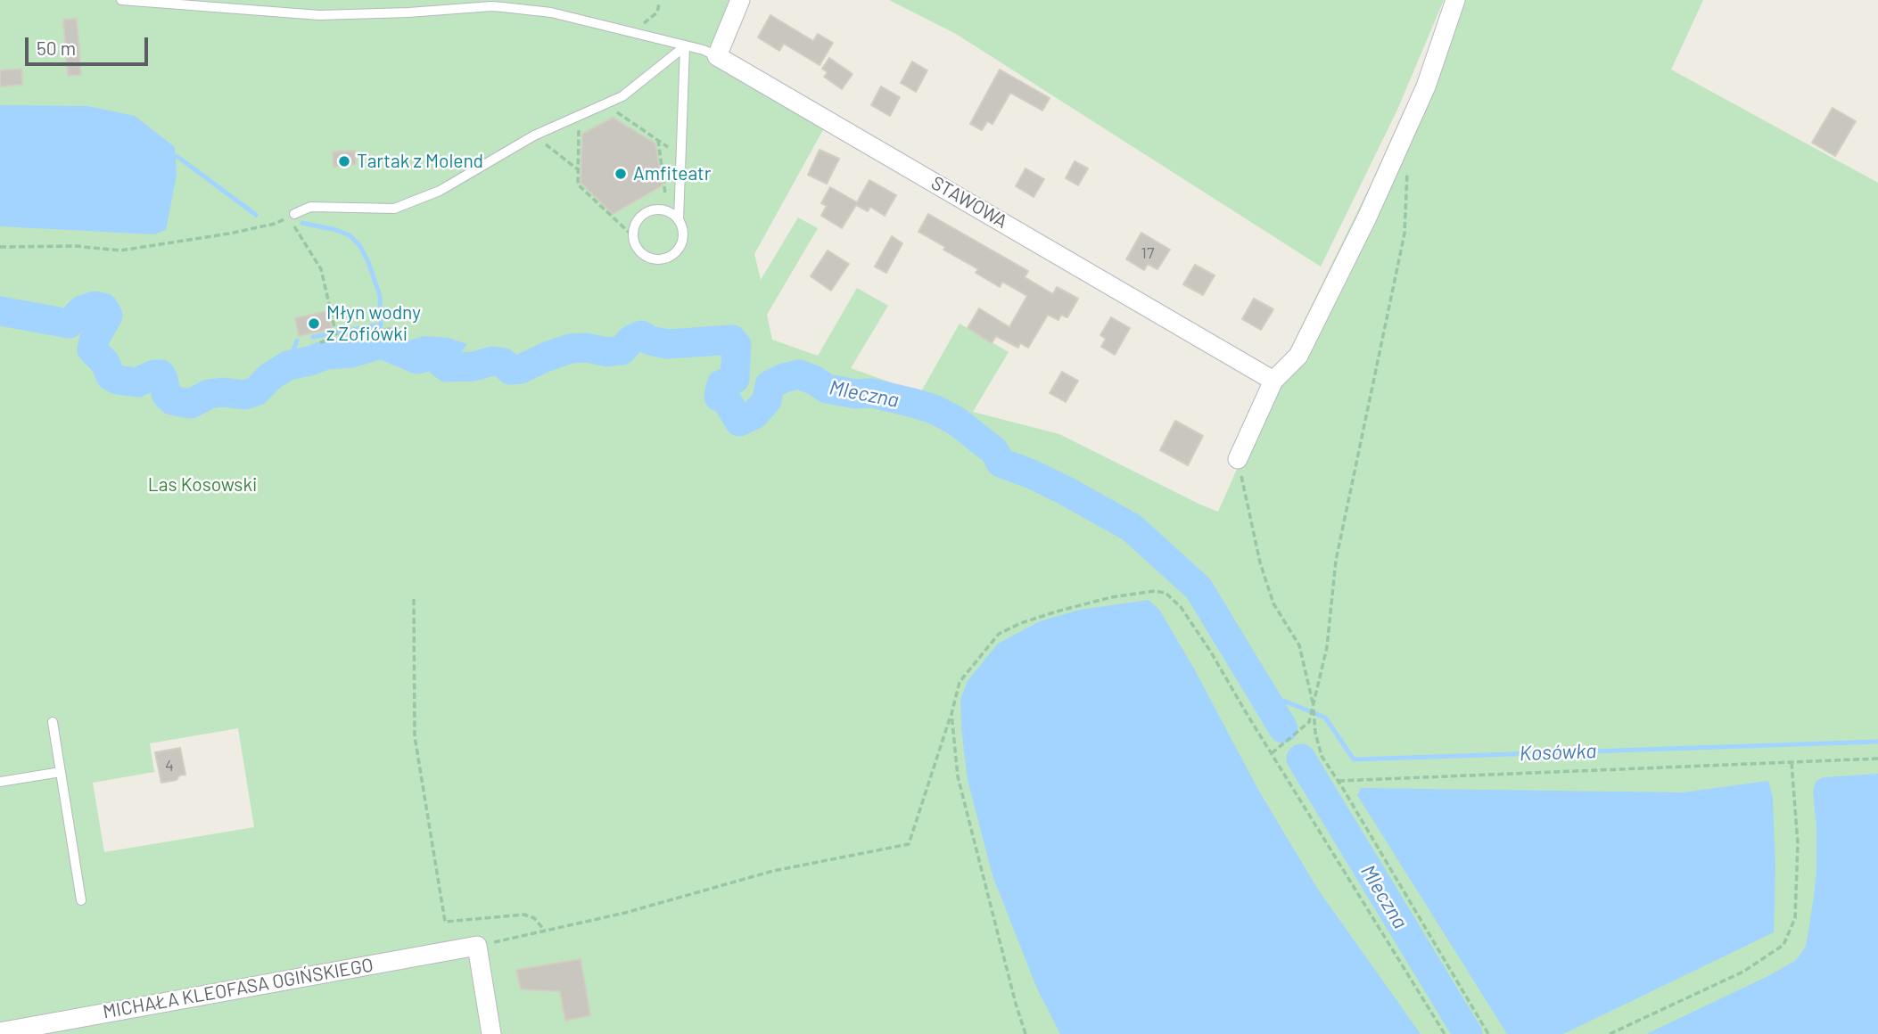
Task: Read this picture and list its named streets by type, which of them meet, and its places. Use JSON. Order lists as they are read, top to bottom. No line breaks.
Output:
{"streets":{"street":["STAWOWA","MICHAŁA KLEOFASA OGIŃSKIEGO"]},"water":["Mleczna","Kosówka"],"parks":["Las Kosowski"],"places":["Tartak z Molend","Amfiteatr","Młyn wodny z Zofiówki"],"house_numbers":["17","4"],"scale_bar":"50 m"}
